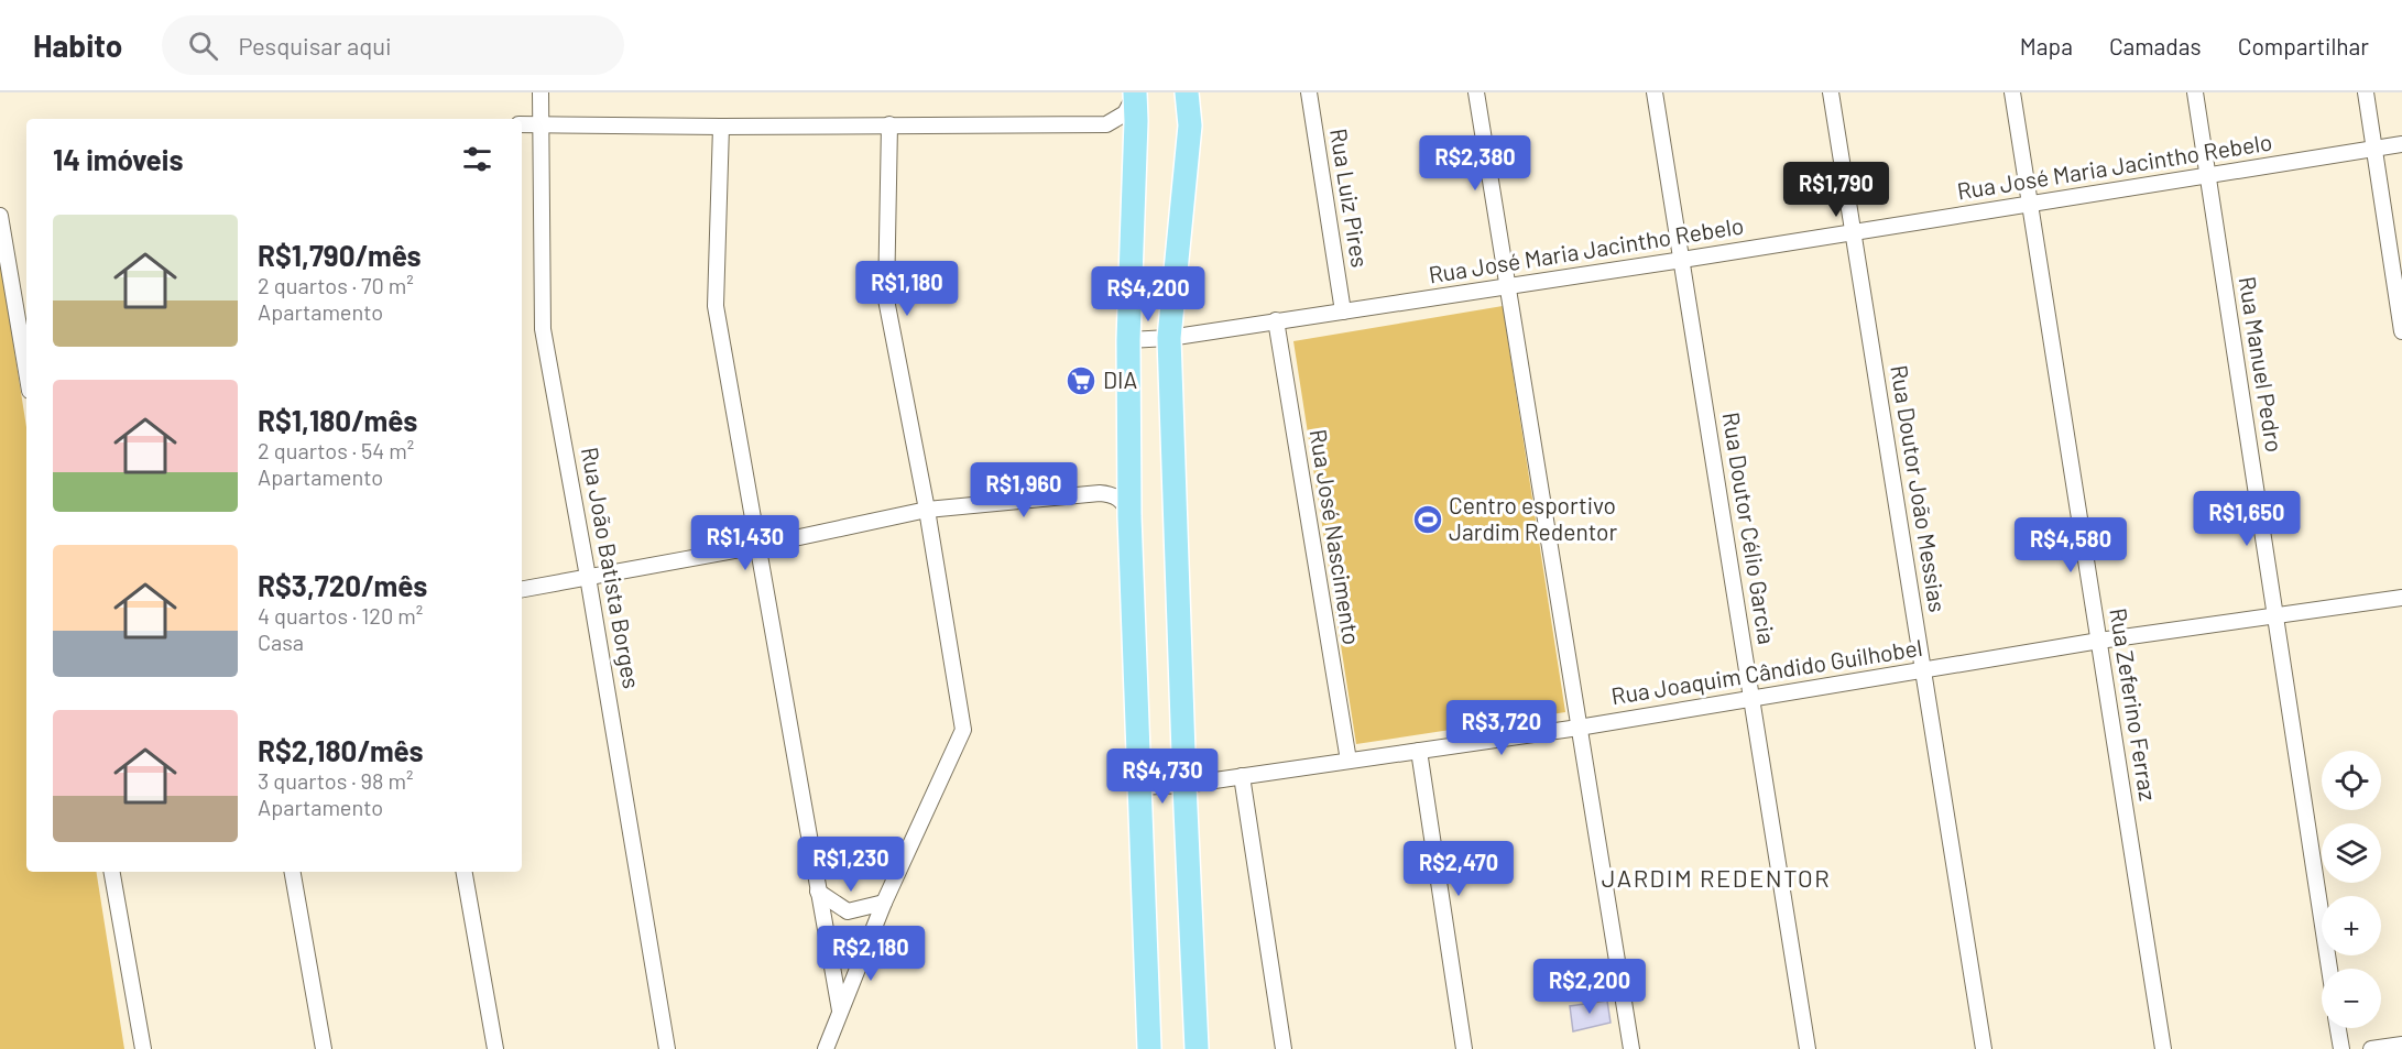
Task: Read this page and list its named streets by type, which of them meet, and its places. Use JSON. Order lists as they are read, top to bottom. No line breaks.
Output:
{"streets":{"street":["Rua José Maria Jacintho Rebelo","Rua Luiz Pires","Rua Manuel Pedro","Rua Doutor João Messias","Rua Doutor Célio Garcia","Rua José Nascimento","Rua João Batista Borges","Rua Joaquim Cândido Guilhobel","Rua Zeferino Ferraz"]},"crossings":[["Rua José Maria Jacintho Rebelo","Rua Luiz Pires"],["Rua José Maria Jacintho Rebelo","Rua Manuel Pedro"],["Rua José Maria Jacintho Rebelo","Rua Doutor João Messias"],["Rua José Maria Jacintho Rebelo","Rua Doutor Célio Garcia"],["Rua José Maria Jacintho Rebelo","Rua José Nascimento"],["Rua José Maria Jacintho Rebelo","Rua Zeferino Ferraz"],["Rua Manuel Pedro","Rua Joaquim Cândido Guilhobel"],["Rua Doutor João Messias","Rua Joaquim Cândido Guilhobel"],["Rua Doutor Célio Garcia","Rua Joaquim Cândido Guilhobel"],["Rua José Nascimento","Rua Joaquim Cândido Guilhobel"],["Rua Joaquim Cândido Guilhobel","Rua Zeferino Ferraz"]],"districts":["JARDIM REDENTOR"],"places":{"supermarket":["DIA"],"sports":["Centro esportivo Jardim Redentor"]},"page":{"header":"Habito","search":"Pesquisar aqui","nav":["Mapa","Camadas","Compartilhar"],"heading":"14 imóveis","price":["R$2,380","R$1,790","R$1,180","R$4,200","R$1,960","R$1,650","R$1,430","R$4,580","R$3,720","R$4,730","R$1,230","R$2,470","R$2,180","R$2,200"],"list":[{"name":"R$1,790/mês","note":"2 quartos · 70 m² · Apartamento"},{"name":"R$1,180/mês","note":"2 quartos · 54 m² · Apartamento"},{"name":"R$3,720/mês","note":"4 quartos · 120 m² · Casa"},{"name":"R$2,180/mês","note":"3 quartos · 98 m² · Apartamento"}],"map_buttons":["+","−"]}}
